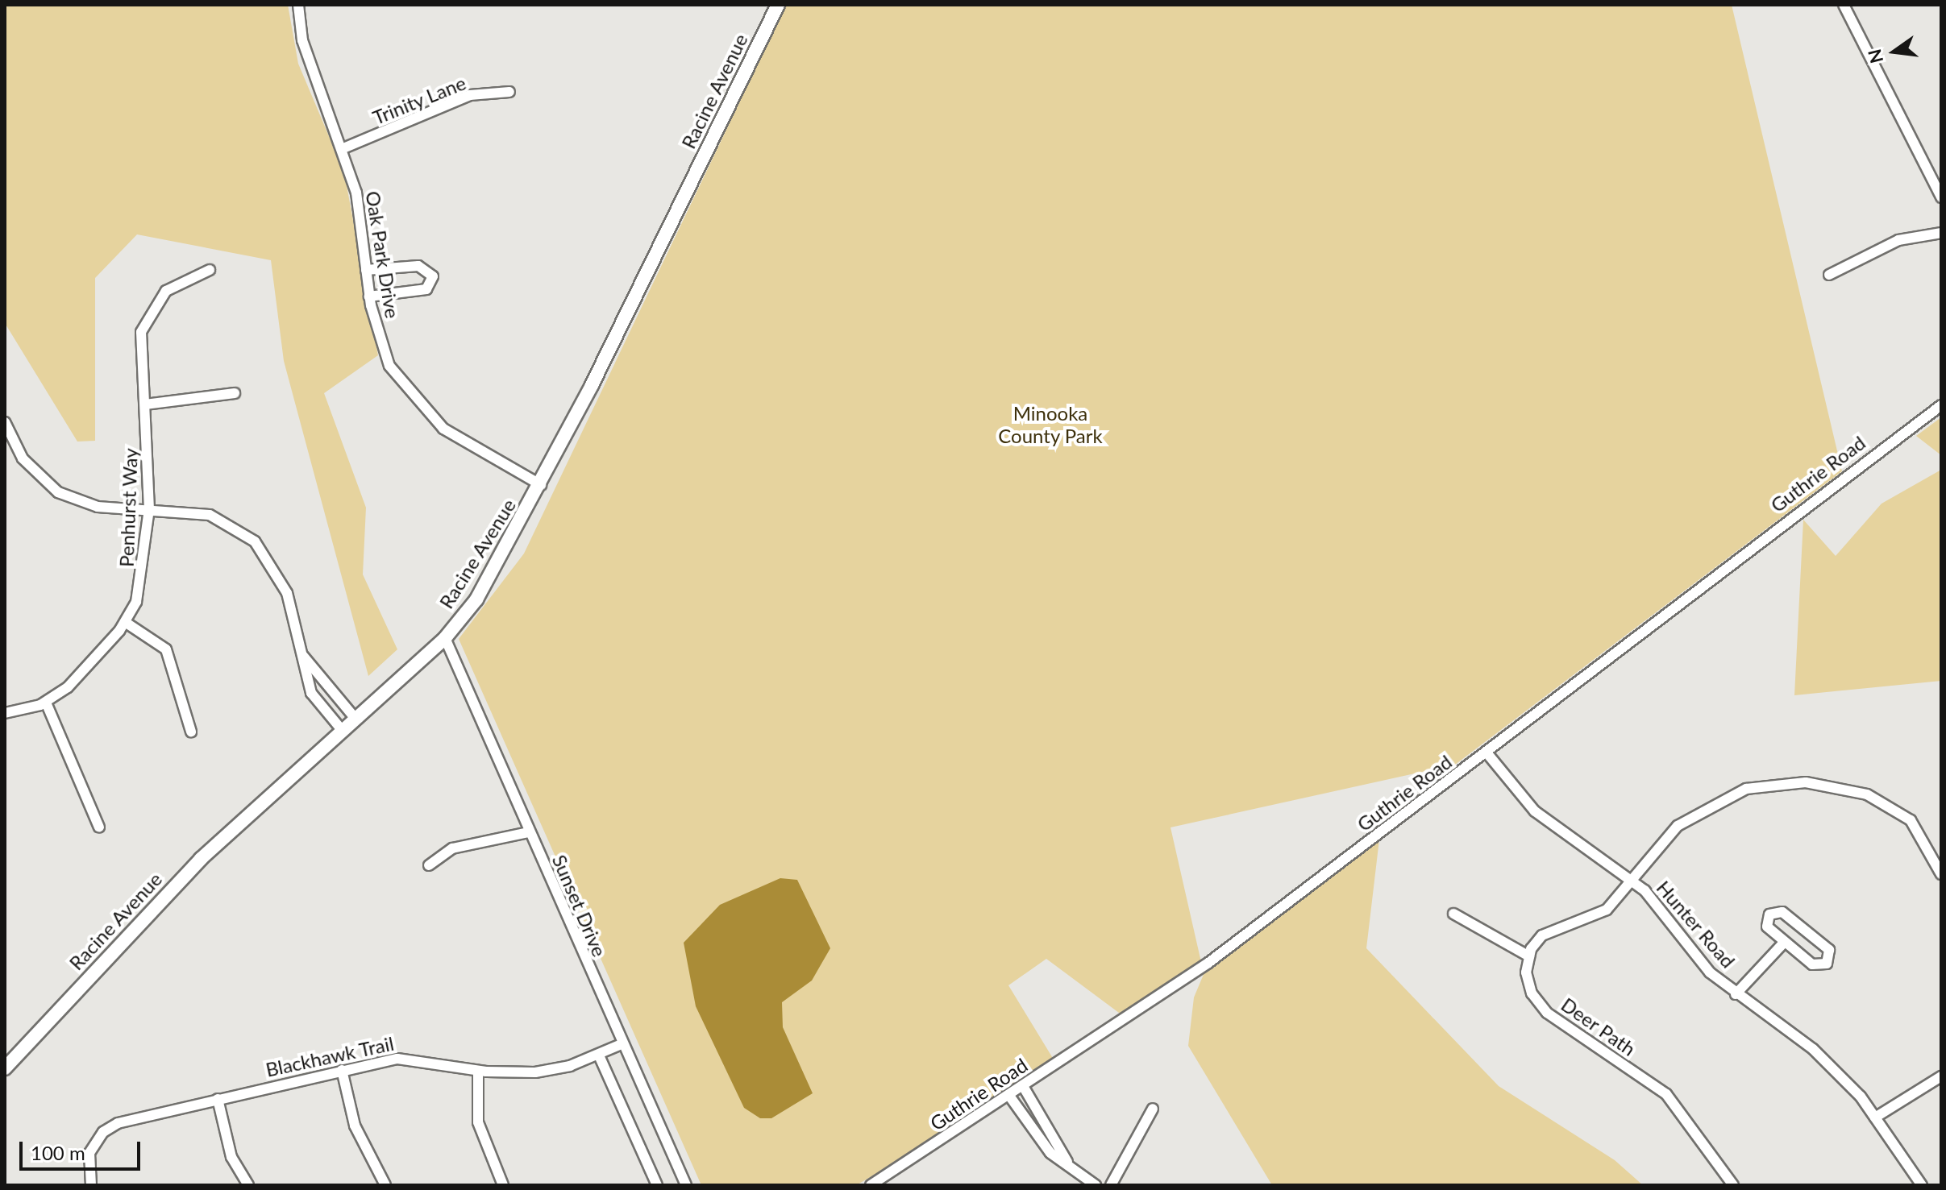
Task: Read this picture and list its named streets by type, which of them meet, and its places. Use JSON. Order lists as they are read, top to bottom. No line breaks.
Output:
{"streets":{"main road":["Racine Avenue"],"street":["Trinity Lane","Oak Park Drive","Guthrie Road","Penhurst Way","Sunset Drive","Hunter Road","Deer Path","Blackhawk Trail"]},"crossings":[["Racine Avenue","Oak Park Drive"],["Racine Avenue","Sunset Drive"],["Trinity Lane","Oak Park Drive"],["Guthrie Road","Hunter Road"],["Sunset Drive","Blackhawk Trail"]],"parks":["Minooka County Park"],"scale_bar":"100 m","north":"left"}
